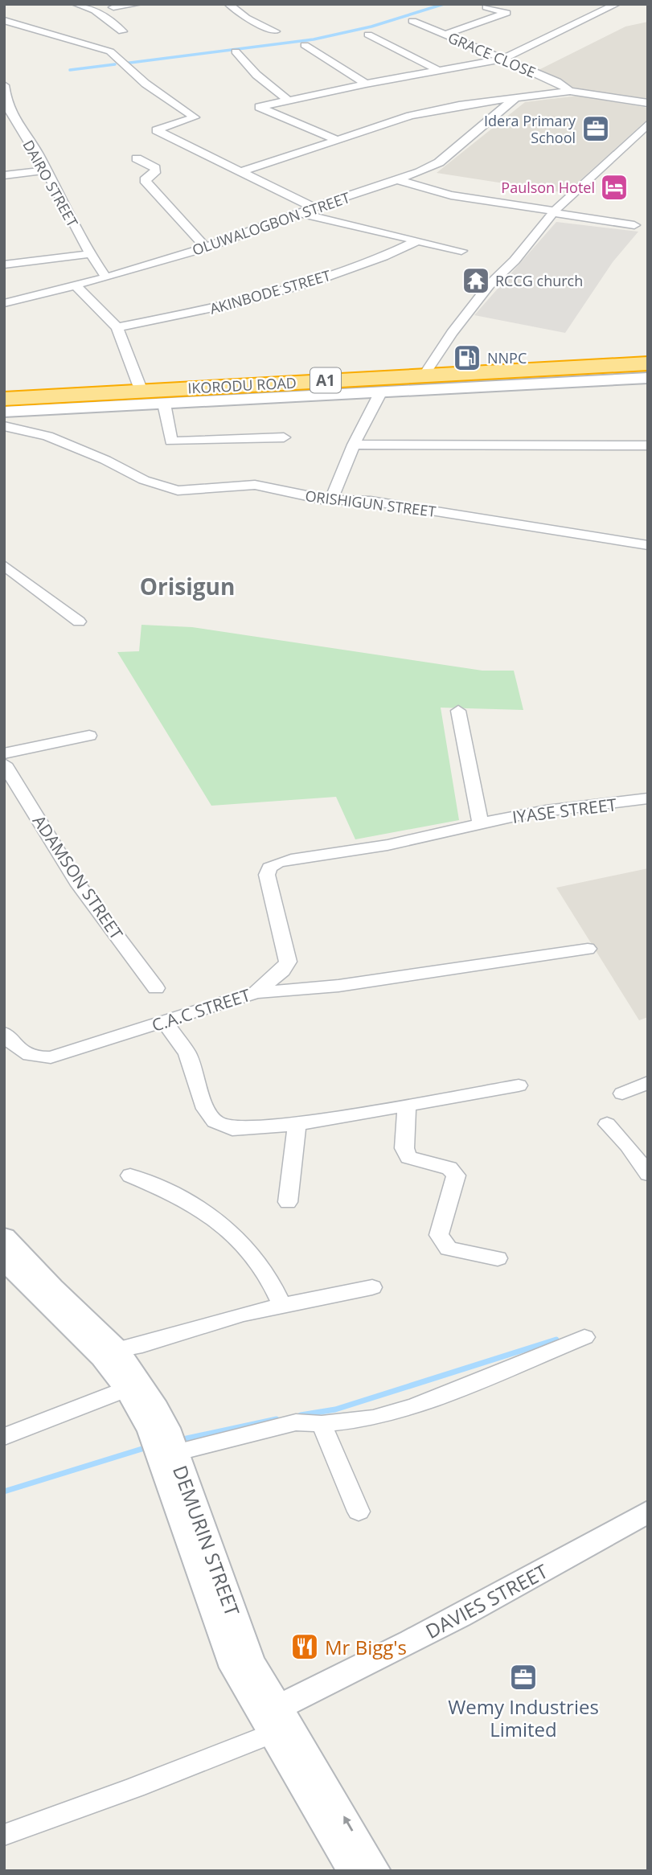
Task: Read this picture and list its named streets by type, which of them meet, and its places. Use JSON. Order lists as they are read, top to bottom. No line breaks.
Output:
{"streets":{"highway":["A1","IKORODU ROAD"],"street":["GRACE CLOSE","DAIRO STREET","OLUWALOGBON STREET","AKINBODE STREET","ORISHIGUN STREET","IYASE STREET","ADAMSON STREET","C.A.C STREET","DEMURIN STREET","DAVIES STREET"]},"crossings":[["DAIRO STREET","OLUWALOGBON STREET"],["IYASE STREET","C.A.C STREET"],["DEMURIN STREET","DAVIES STREET"]],"districts":["Orisigun"],"places":{"office":["Idera Primary School","Wemy Industries Limited"],"hotel":["Paulson Hotel"],"temple":["RCCG church"],"fuel station":["NNPC"],"restaurant":["Mr Bigg's"]}}
